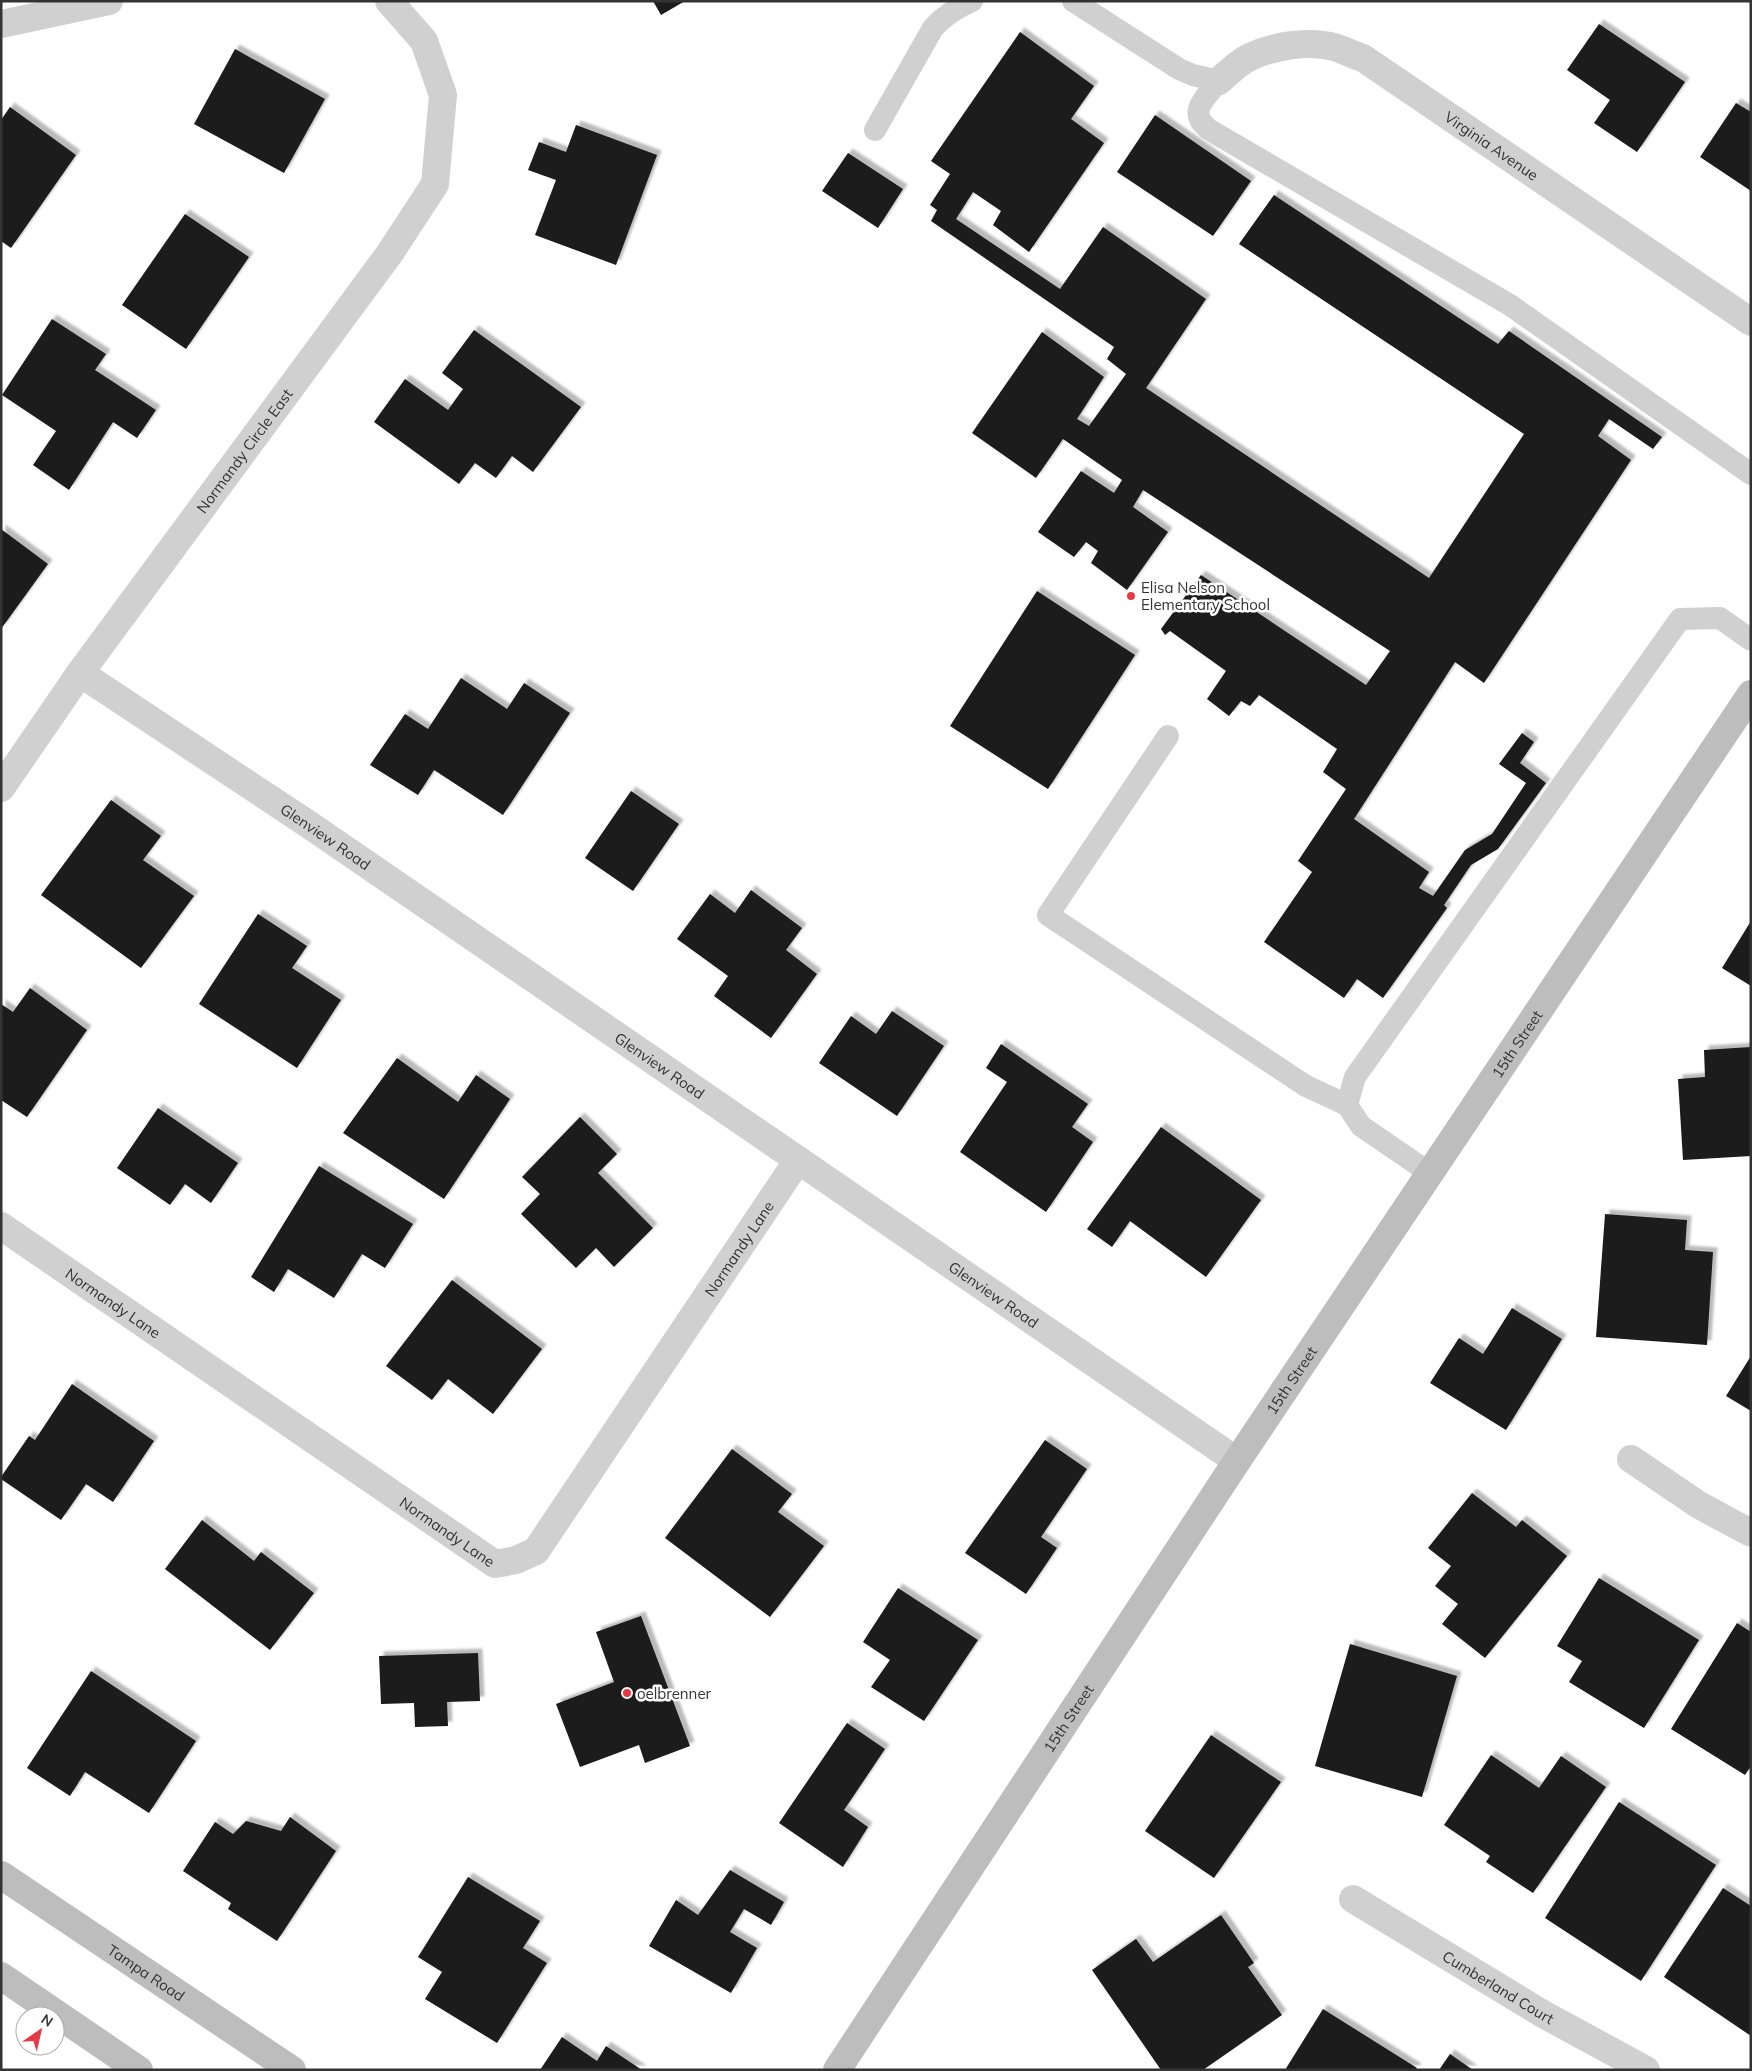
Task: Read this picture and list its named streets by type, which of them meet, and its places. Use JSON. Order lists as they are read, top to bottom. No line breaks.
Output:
{"streets":{"street":["Virginia Avenue","Normandy Circle East","Glenview Road","15th Street","Normandy Lane","Tampa Road","Cumberland Court"]},"crossings":[["Normandy Circle East","Glenview Road"],["Glenview Road","15th Street"],["Glenview Road","Normandy Lane"]],"places":["Elisa Nelson Elementary School","oelbrenner"],"north":"top right"}
